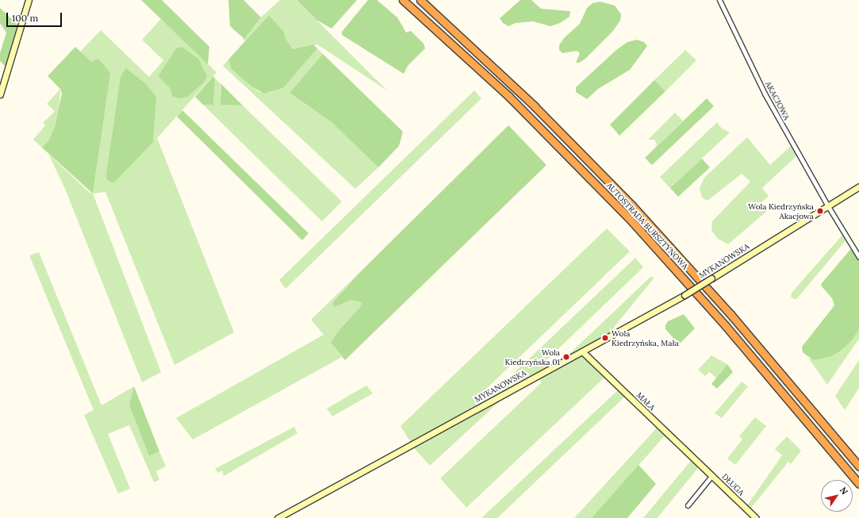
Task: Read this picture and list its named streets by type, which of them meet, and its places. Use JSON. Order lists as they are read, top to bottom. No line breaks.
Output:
{"streets":{"highway":["AUTOSTRADA BURSZTYNOWA"],"main road":["MYKANOWSKA","MAŁA","DŁUGA"],"street":["AKACJOWA"]},"crossings":[["AKACJOWA","MYKANOWSKA"],["MYKANOWSKA","MAŁA"],["MAŁA","DŁUGA"]],"places":["Wola Kiedrzyńska Akacjowa","Wola Kiedrzyńska, Mała","Wola Kiedrzyńska 01"],"scale_bar":"100 m","north":"top right"}
